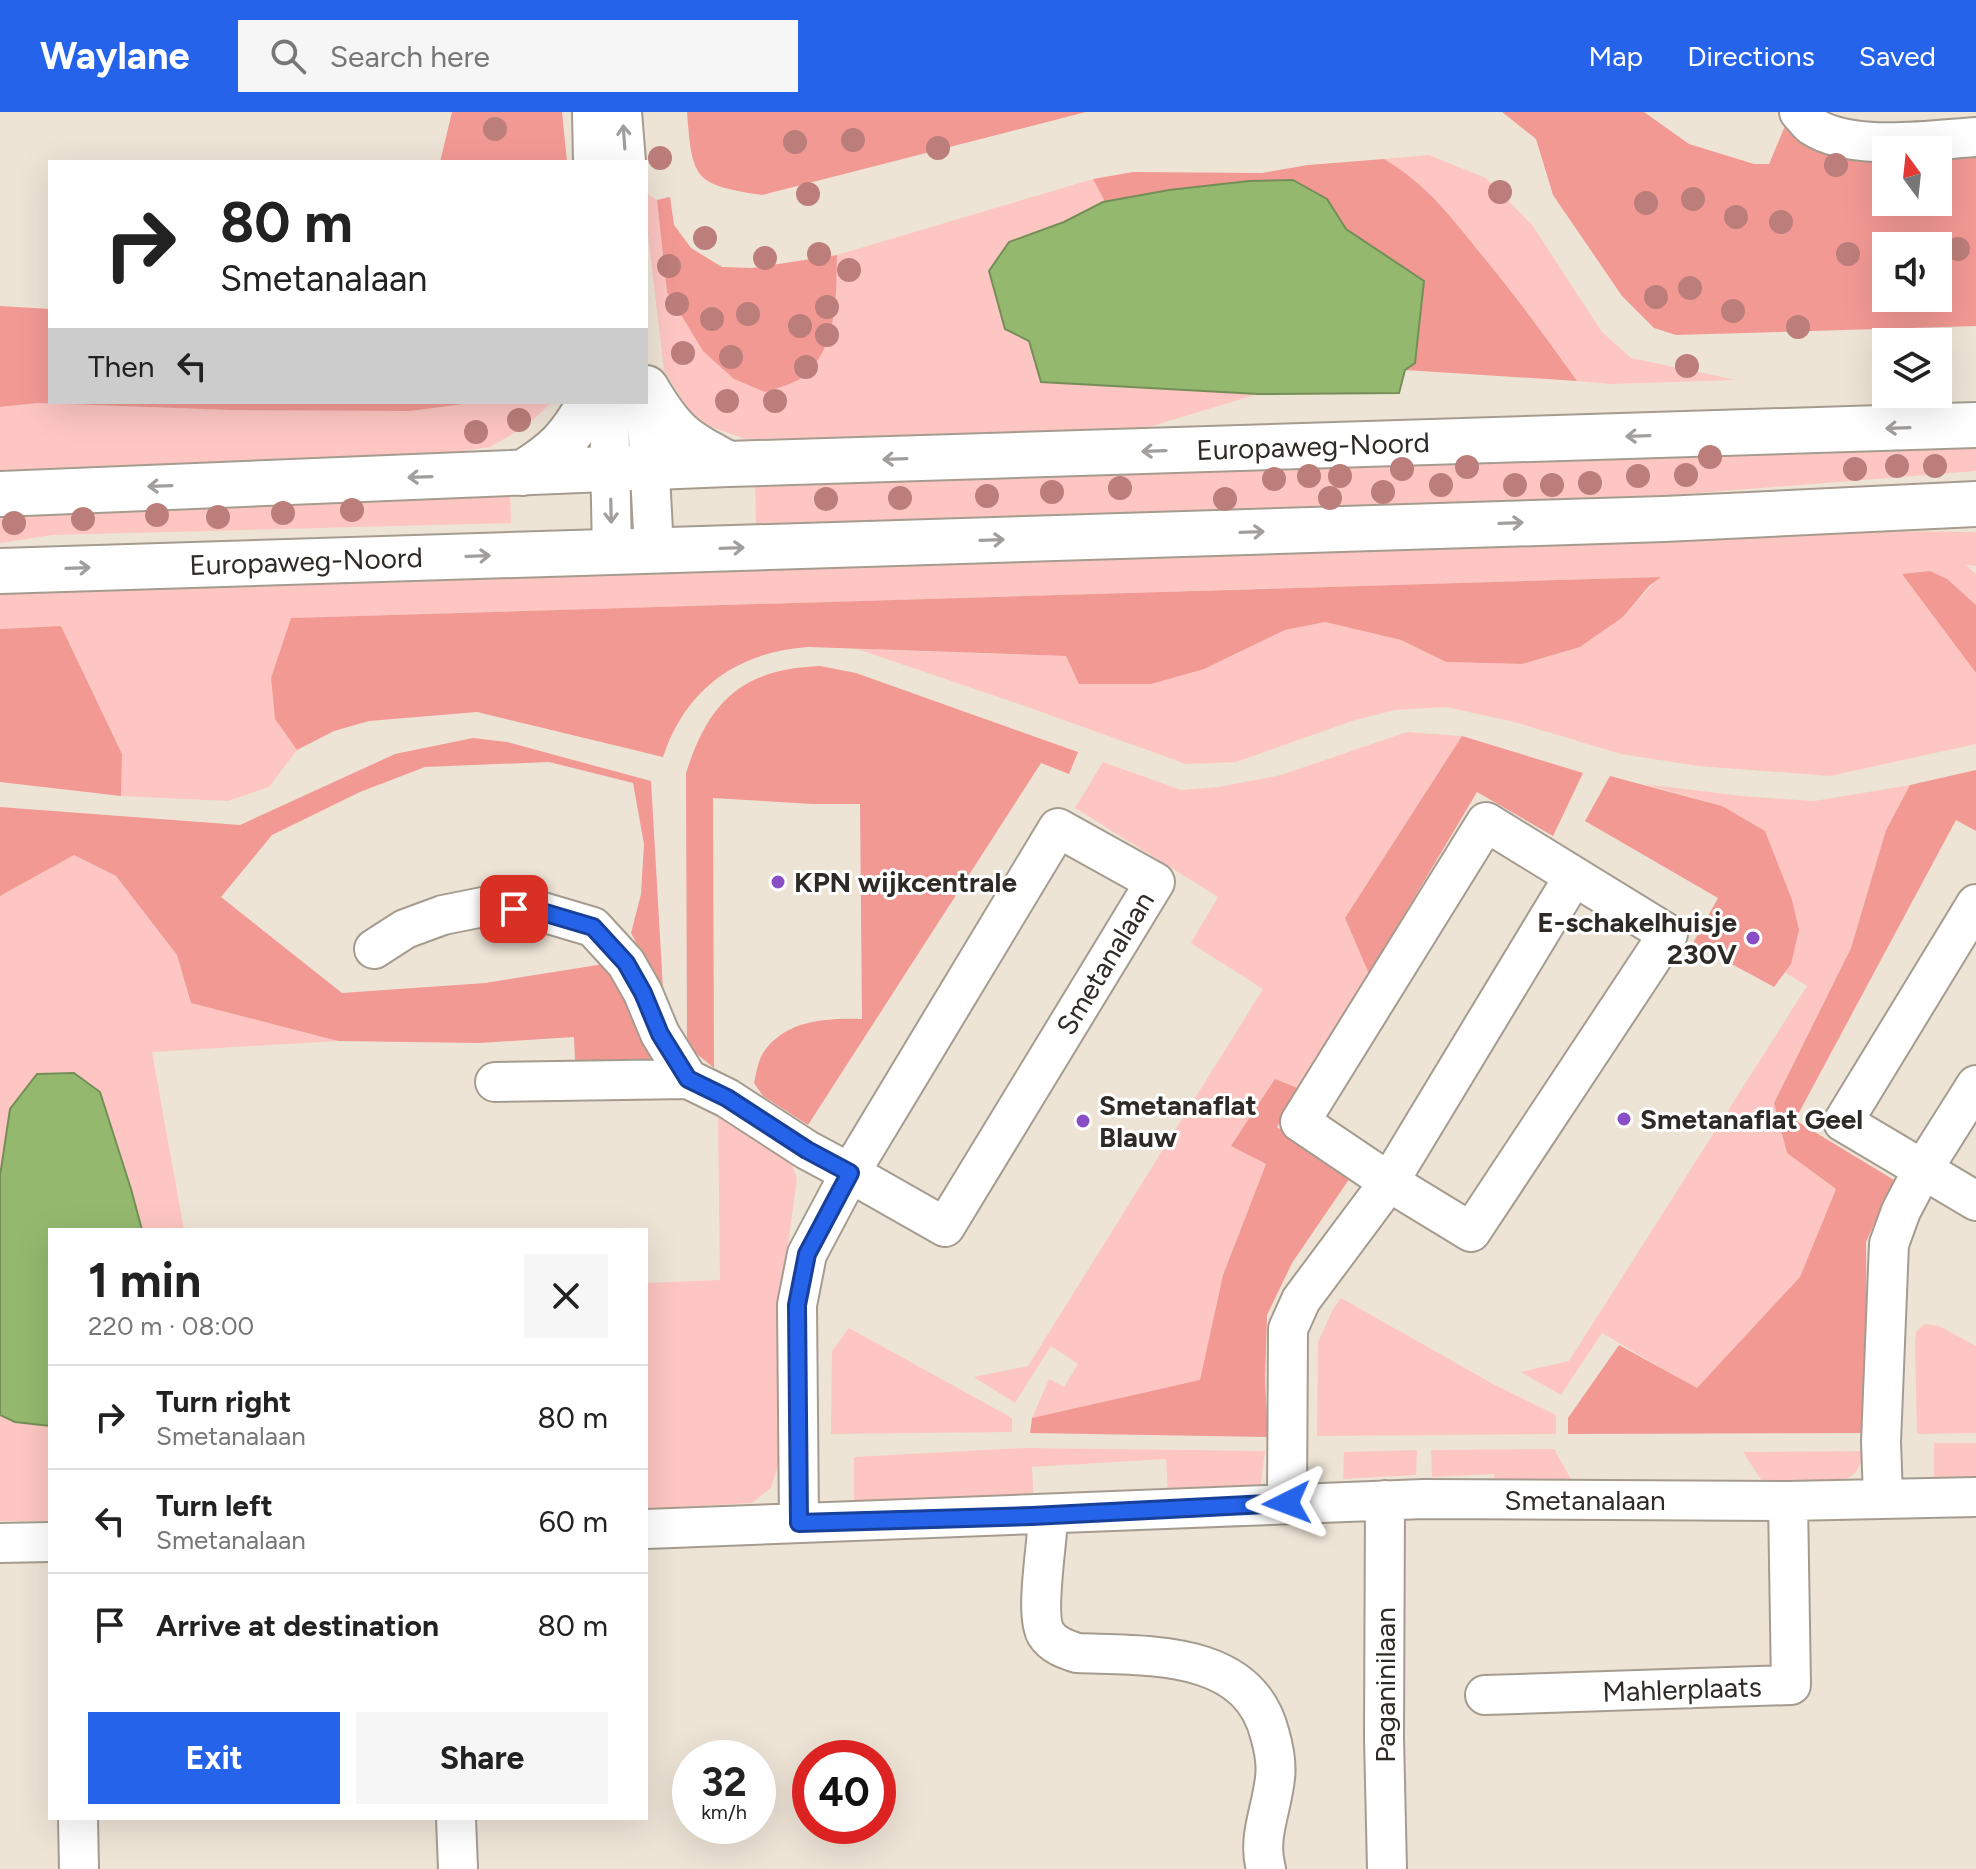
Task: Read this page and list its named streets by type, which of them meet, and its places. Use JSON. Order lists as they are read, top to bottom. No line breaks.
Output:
{"streets":{"main road":["Europaweg-Noord"],"street":["Smetanalaan","Paganinilaan","Mahlerplaats"]},"crossings":[["Smetanalaan","Paganinilaan"],["Smetanalaan","Mahlerplaats"]],"places":["KPN wijkcentrale","E-schakelhuisje 230V","Smetanaflat Geel","Smetanaflat Blauw"],"north":"top","page":{"header":"Waylane","search":"Search here","nav":["Map","Directions","Saved"],"turn":["80 m","Smetanalaan"],"then":"Then","heading":["1 min","220 m · 08:00"],"list":[{"name":"Turn right","note":"Smetanalaan","value":"80 m"},{"name":"Turn left","note":"Smetanalaan","value":"60 m"},{"name":"Arrive at destination","value":"80 m"}],"buttons":["Exit","Share"],"speed":"32 km/h","limit":"40"}}
